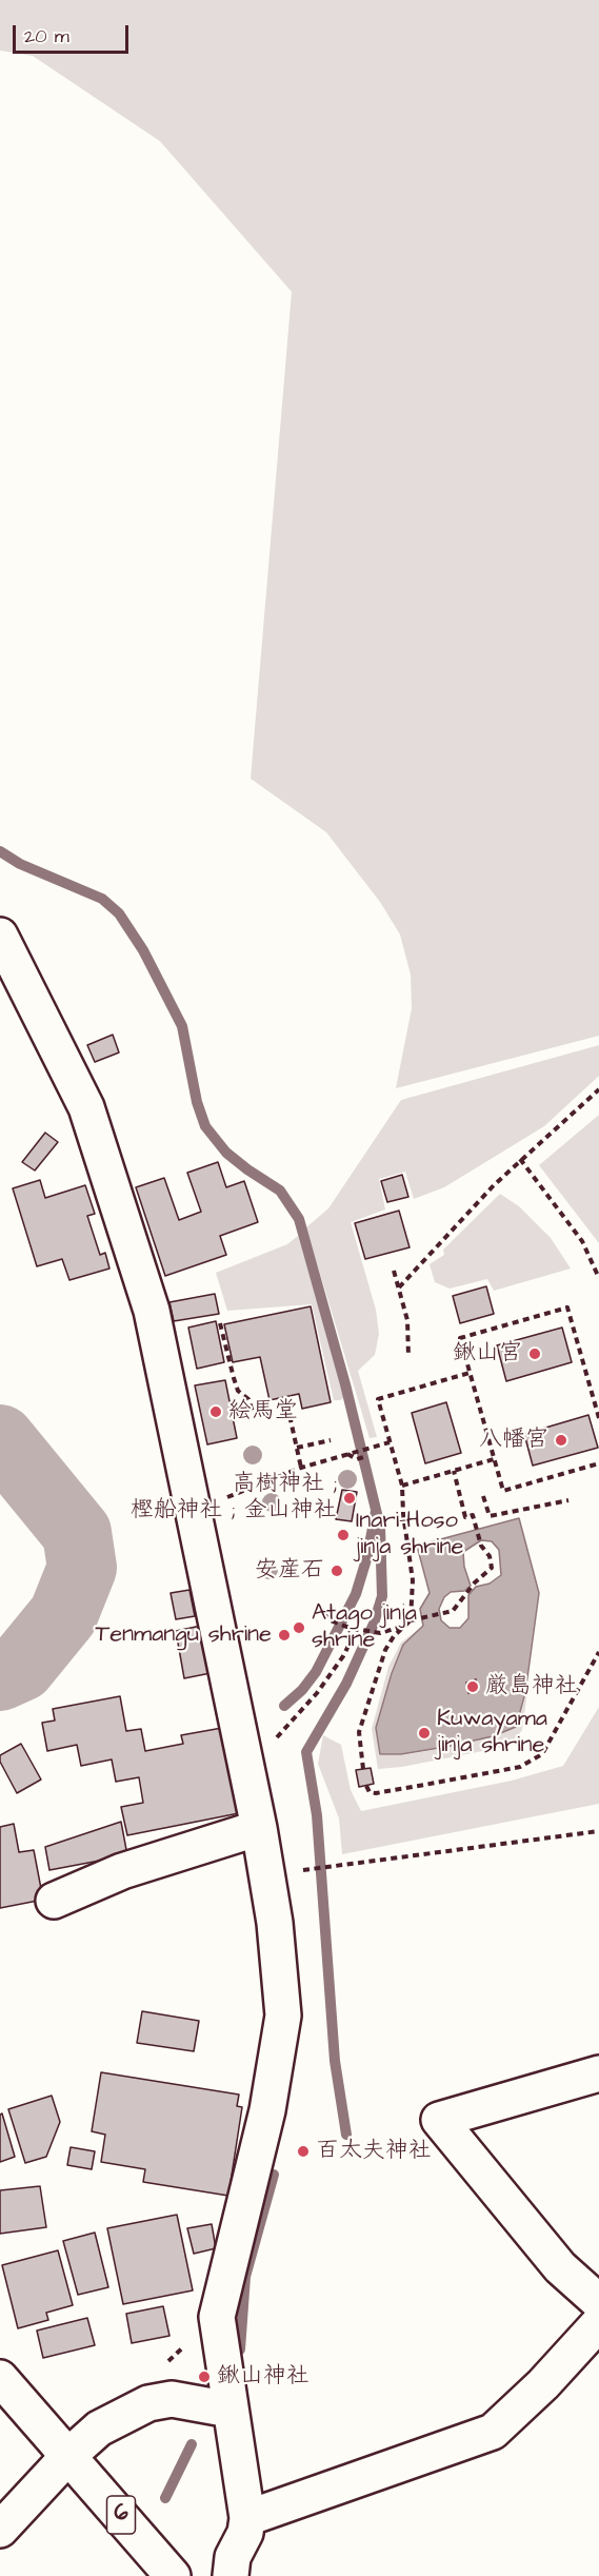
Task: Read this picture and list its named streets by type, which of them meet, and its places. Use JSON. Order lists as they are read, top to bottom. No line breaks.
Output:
{"streets":{"street":["6"]},"places":["鍬山宮","絵馬堂","八幡宮","高樹神社 ; 樫船神社 ; 金山神社","Inari-Hoso jinja shrine","安産石","Atago jinja shrine","Tenmangu shrine","厳島神社","Kuwayama jinja shrine","百太夫神社","鍬山神社"],"scale_bar":"20 m"}
